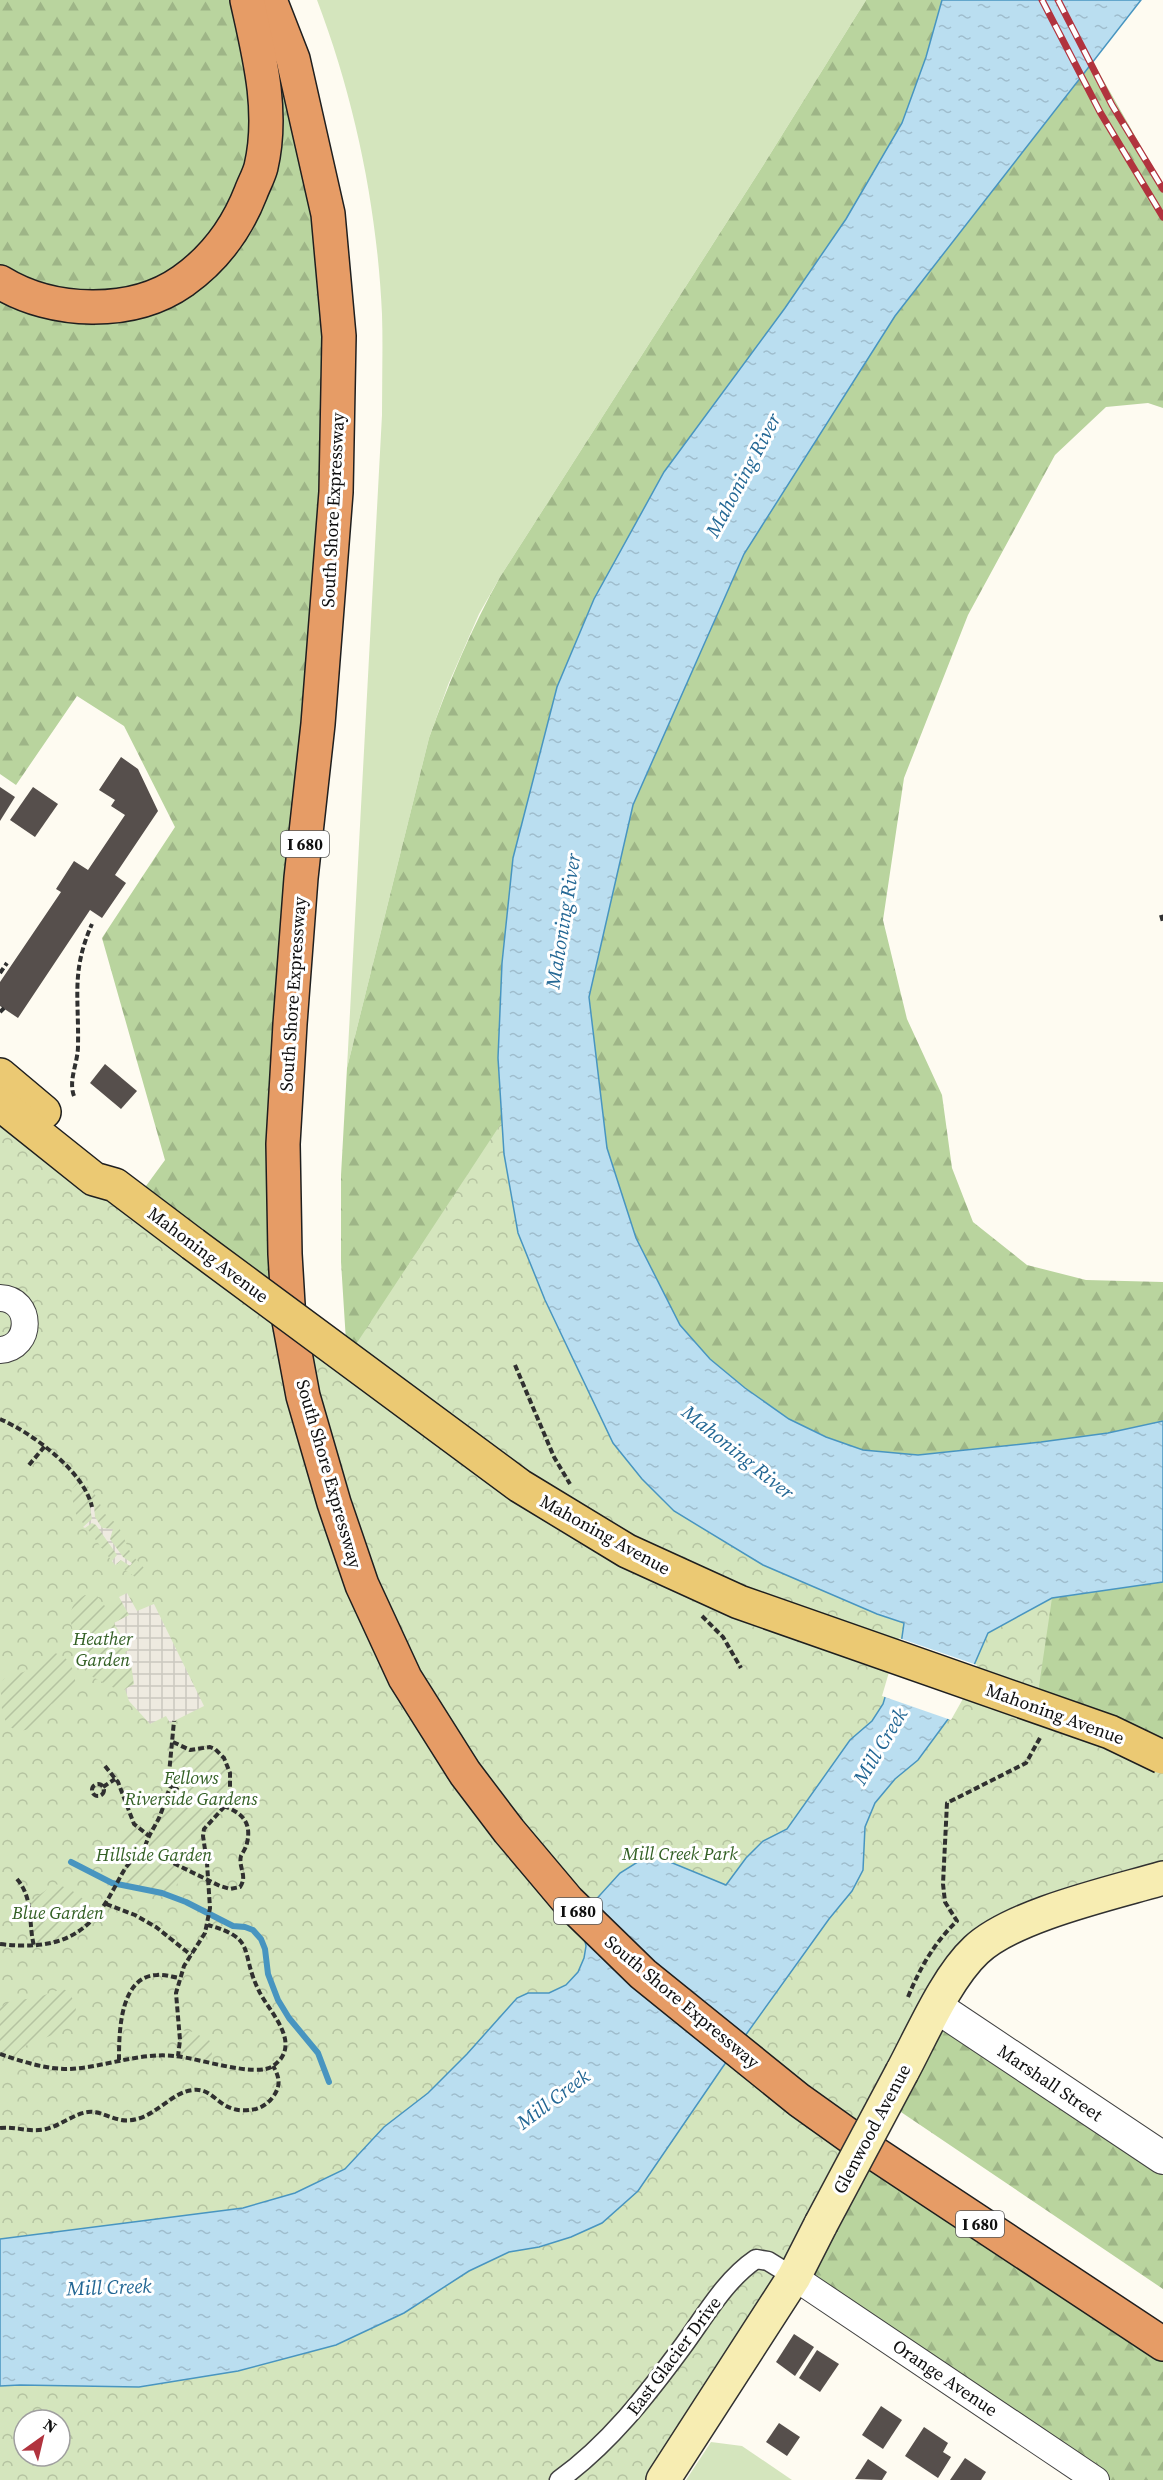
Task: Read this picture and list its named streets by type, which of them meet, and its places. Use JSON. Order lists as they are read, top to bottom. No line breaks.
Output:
{"streets":{"highway":["South Shore Expressway","I 680"],"main road":["Mahoning Avenue","Glenwood Avenue"],"street":["Marshall Street","East Glacier Drive","Orange Avenue"]},"crossings":[["Marshall Street","Glenwood Avenue"],["Glenwood Avenue","East Glacier Drive"],["Glenwood Avenue","Orange Avenue"],["East Glacier Drive","Orange Avenue"]],"water":["Mahoning River","Mill Creek"],"parks":["Heather Garden","Fellows Riverside Gardens","Mill Creek Park","Hillside Garden","Blue Garden"],"north":"top right"}
